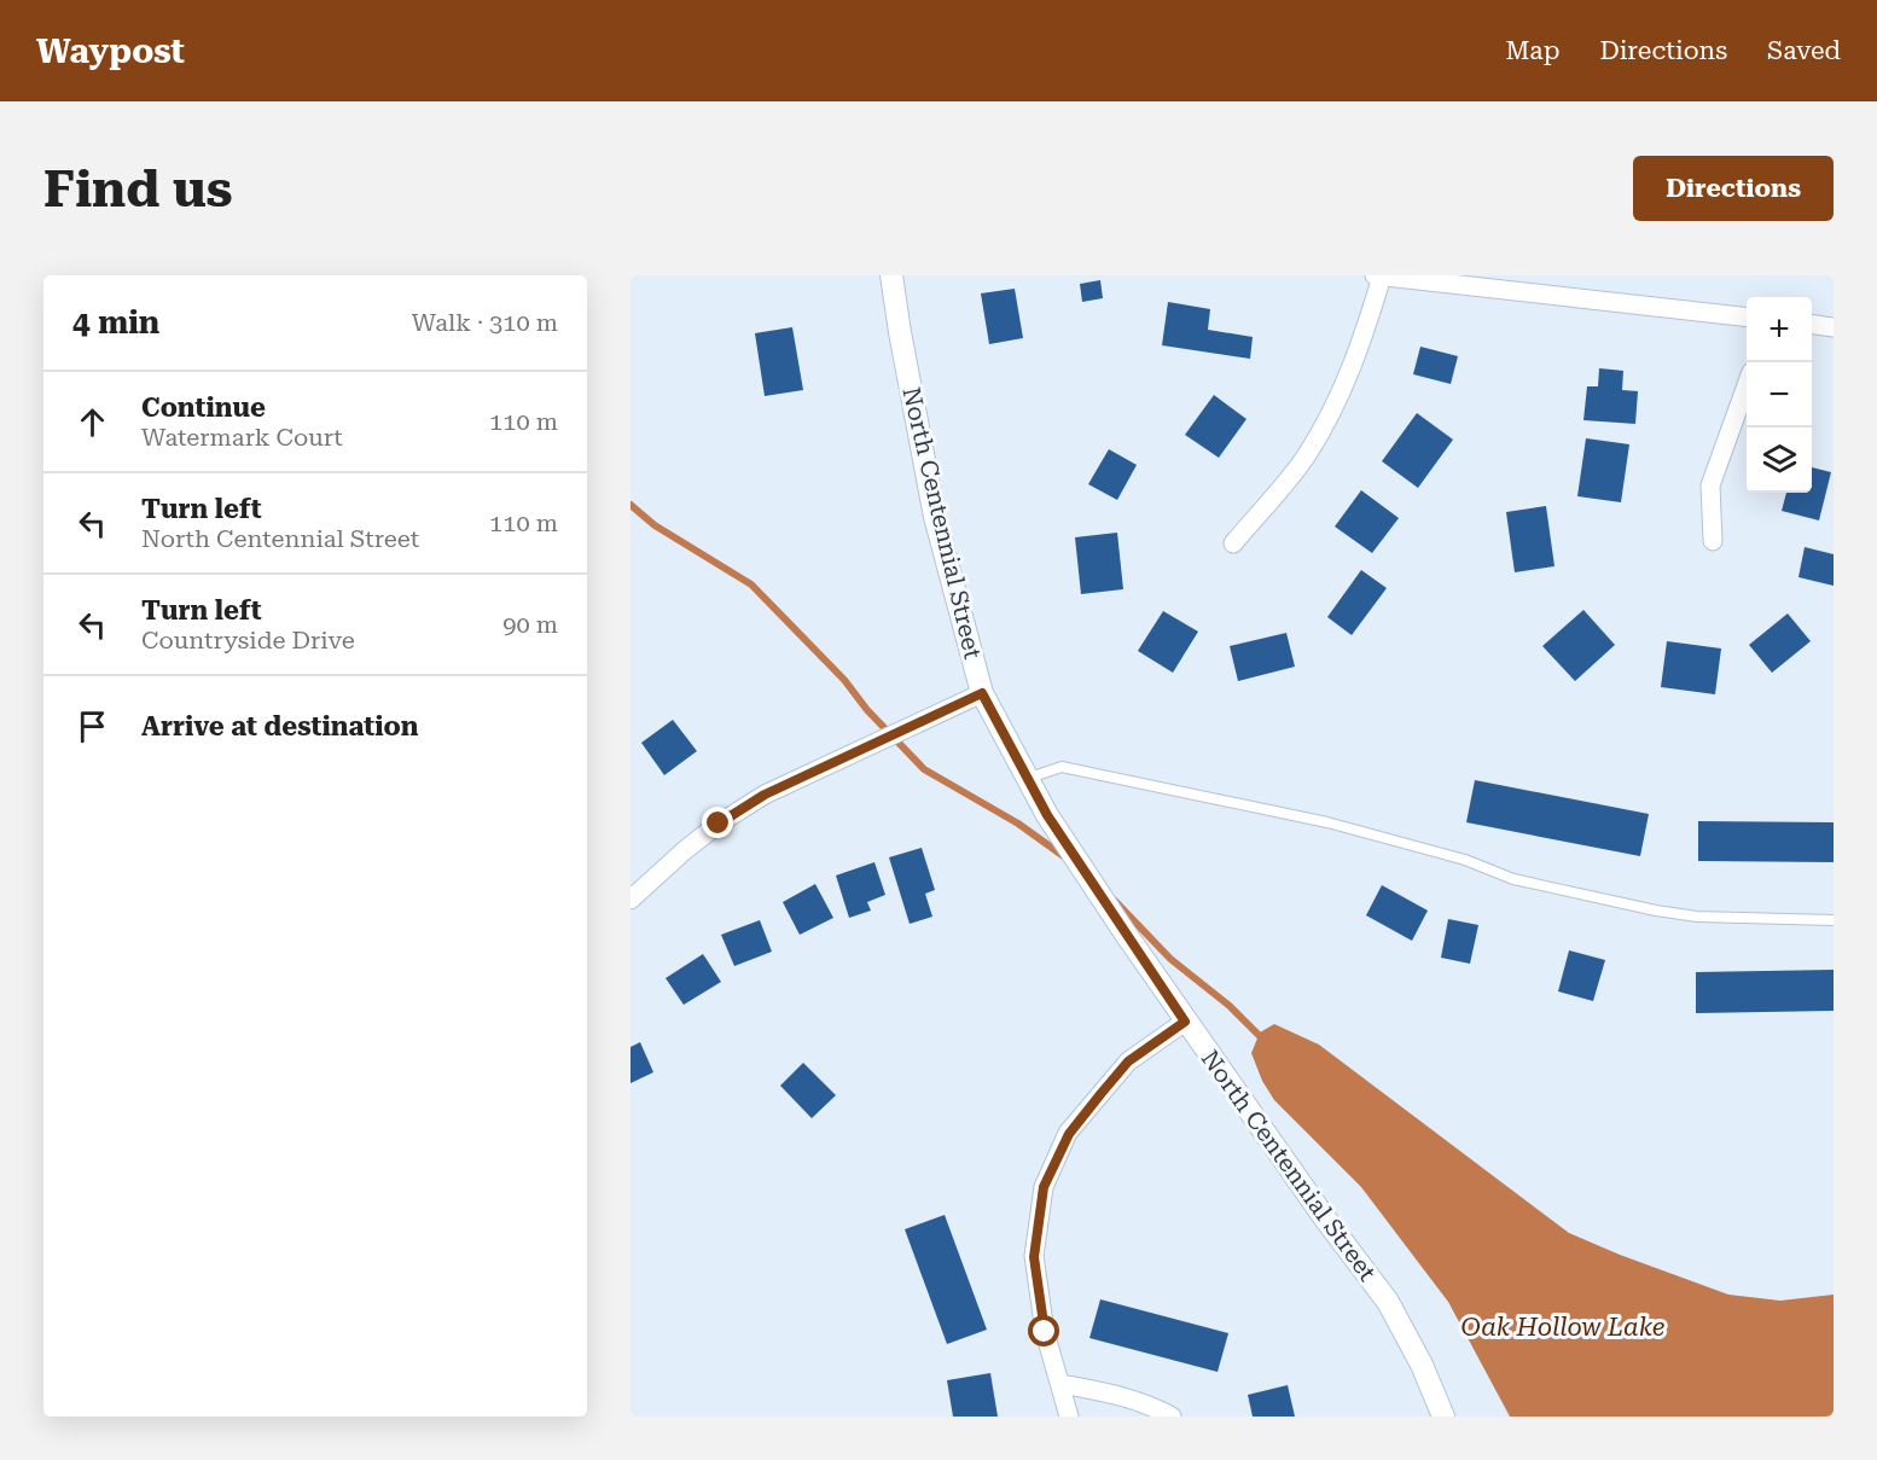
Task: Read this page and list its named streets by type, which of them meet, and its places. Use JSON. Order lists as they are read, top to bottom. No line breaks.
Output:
{"streets":{"street":["North Centennial Street"]},"water":["Oak Hollow Lake"],"page":{"header":"Waypost","nav":["Map","Directions","Saved"],"buttons":"Directions","title":"Find us","heading":["4 min","Walk · 310 m"],"map_buttons":["+","−"],"list":[["Continue","Watermark Court","110 m"],["Turn left","North Centennial Street","110 m"],["Turn left","Countryside Drive","90 m"],"Arrive at destination"]}}
